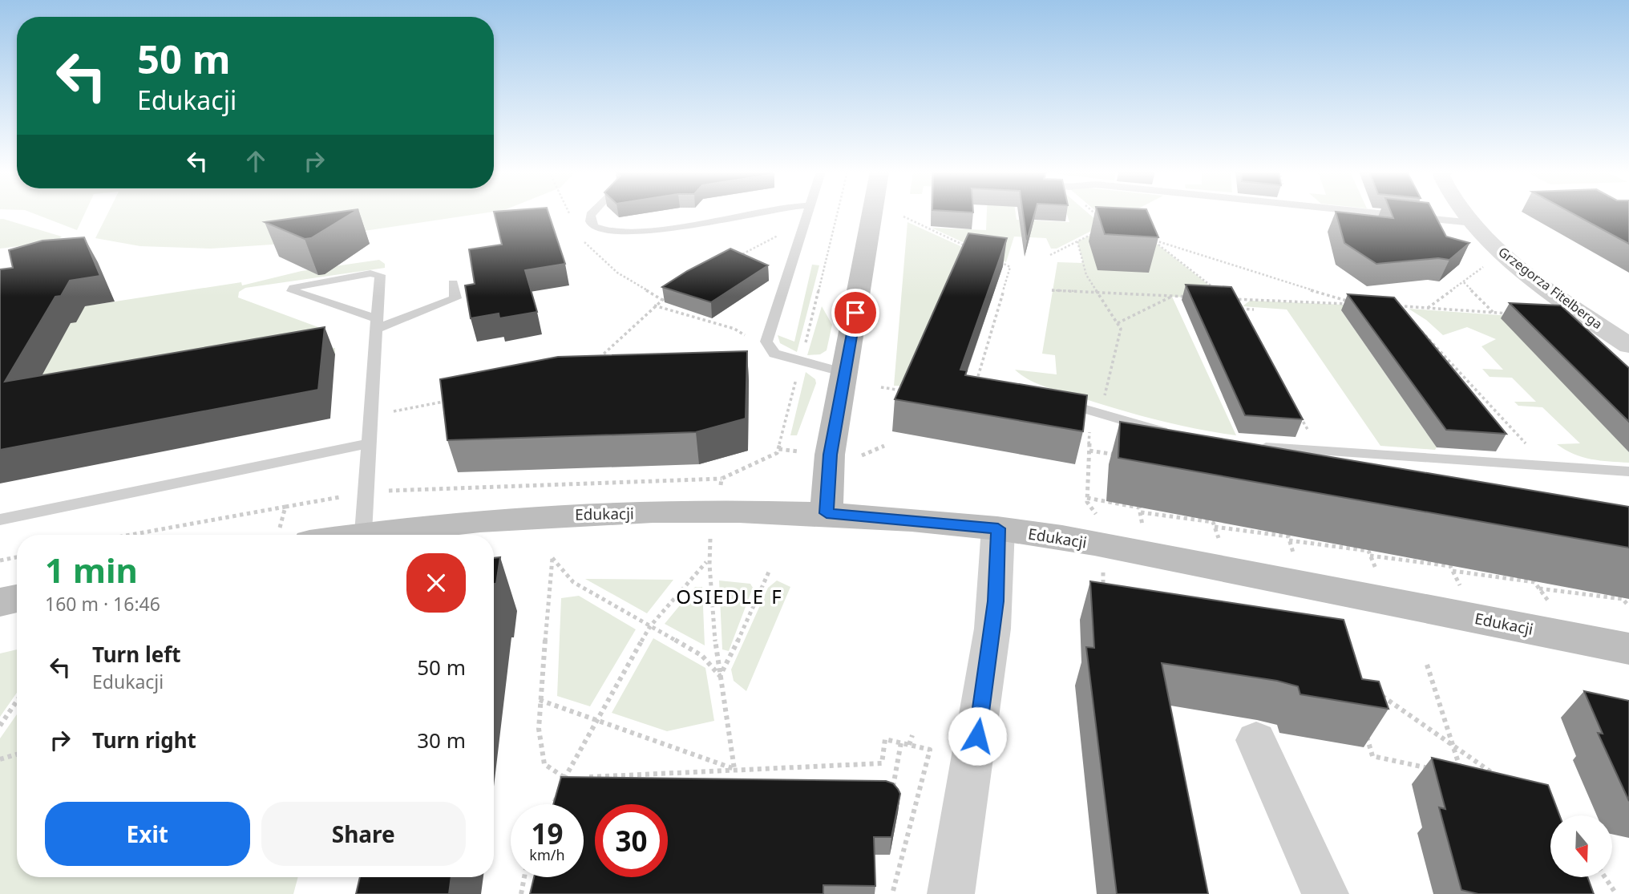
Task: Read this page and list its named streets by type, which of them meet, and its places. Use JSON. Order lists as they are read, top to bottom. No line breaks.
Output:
{"streets":{"street":["Grzegorza Fitelberga","Edukacji"]},"districts":["OSIEDLE F"],"north":"bottom","page":{"turn":["50 m","Edukacji"],"heading":["1 min","160 m · 16:46"],"list":[{"name":"Turn left","note":"Edukacji","value":"50 m"},{"name":"Turn right","value":"30 m"}],"buttons":["Exit","Share"],"speed":"19 km/h","limit":"30"}}
